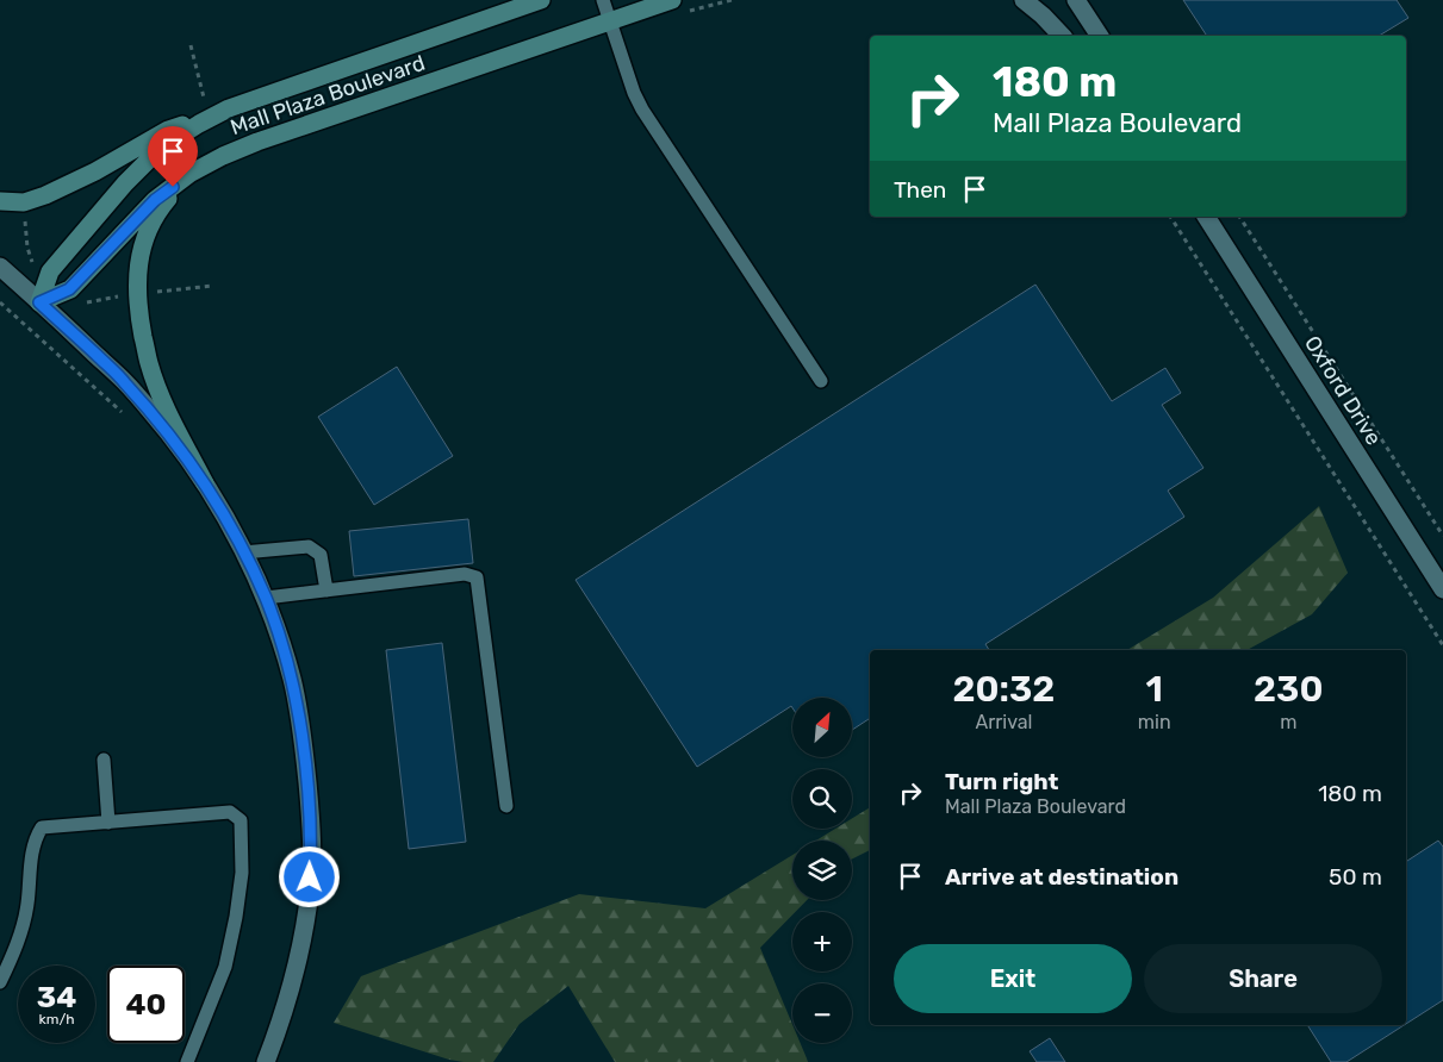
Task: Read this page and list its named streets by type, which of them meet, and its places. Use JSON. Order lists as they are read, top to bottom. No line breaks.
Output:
{"streets":{"main road":["Mall Plaza Boulevard"],"street":["Oxford Drive"]},"north":"top right","page":{"turn":["180 m","Mall Plaza Boulevard"],"then":"Then","eta":["20:32","Arrival","1","min","230","m"],"map_buttons":["+","−"],"list":[{"name":"Turn right","note":"Mall Plaza Boulevard","value":"180 m"},{"name":"Arrive at destination","value":"50 m"}],"buttons":["Exit","Share"],"speed":"34 km/h","limit":"40"}}
